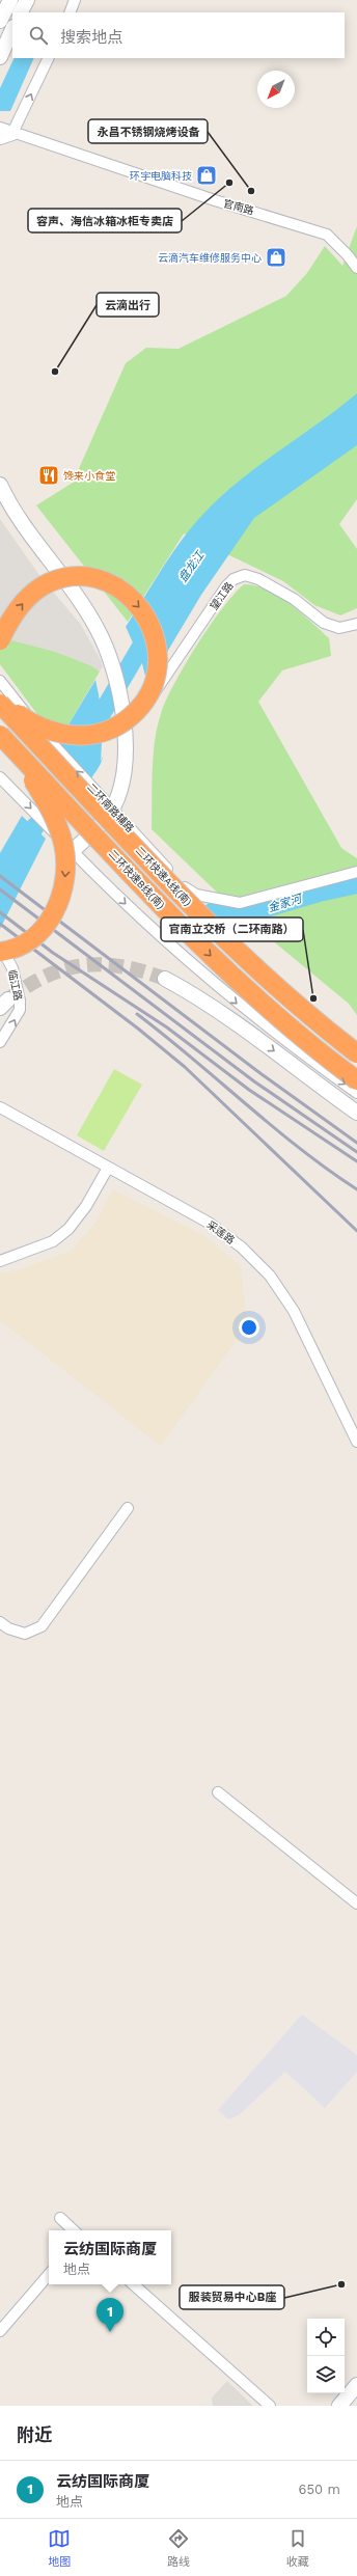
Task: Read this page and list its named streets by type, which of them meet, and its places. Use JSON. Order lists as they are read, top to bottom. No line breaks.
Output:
{"streets":{"highway":["二环快速A线(南)","二环快速B线(南)"],"street":["官南路","望江路","二环南路辅路","临江路","采莲路"]},"one_way":["二环快速B线(南)"],"water":["盘龙江","金家河"],"places":{"shop":["环宇电脑科技","云滴汽车维修服务中心"],"other":["容声、海信冰箱冰柜专卖店","永昌不锈钢烧烤设备","云滴出行","官南立交桥（二环南路）","服装贸易中心B座"],"restaurant":["馋来小食堂"]},"north":"bottom left","page":{"search":"搜索地点","popup":["云纺国际商厦","地点"],"pins":"1","heading":"附近","list":[{"mark":"1","name":"云纺国际商厦","note":"地点","value":"650 m"}],"nav":["地图","路线","收藏"]}}
